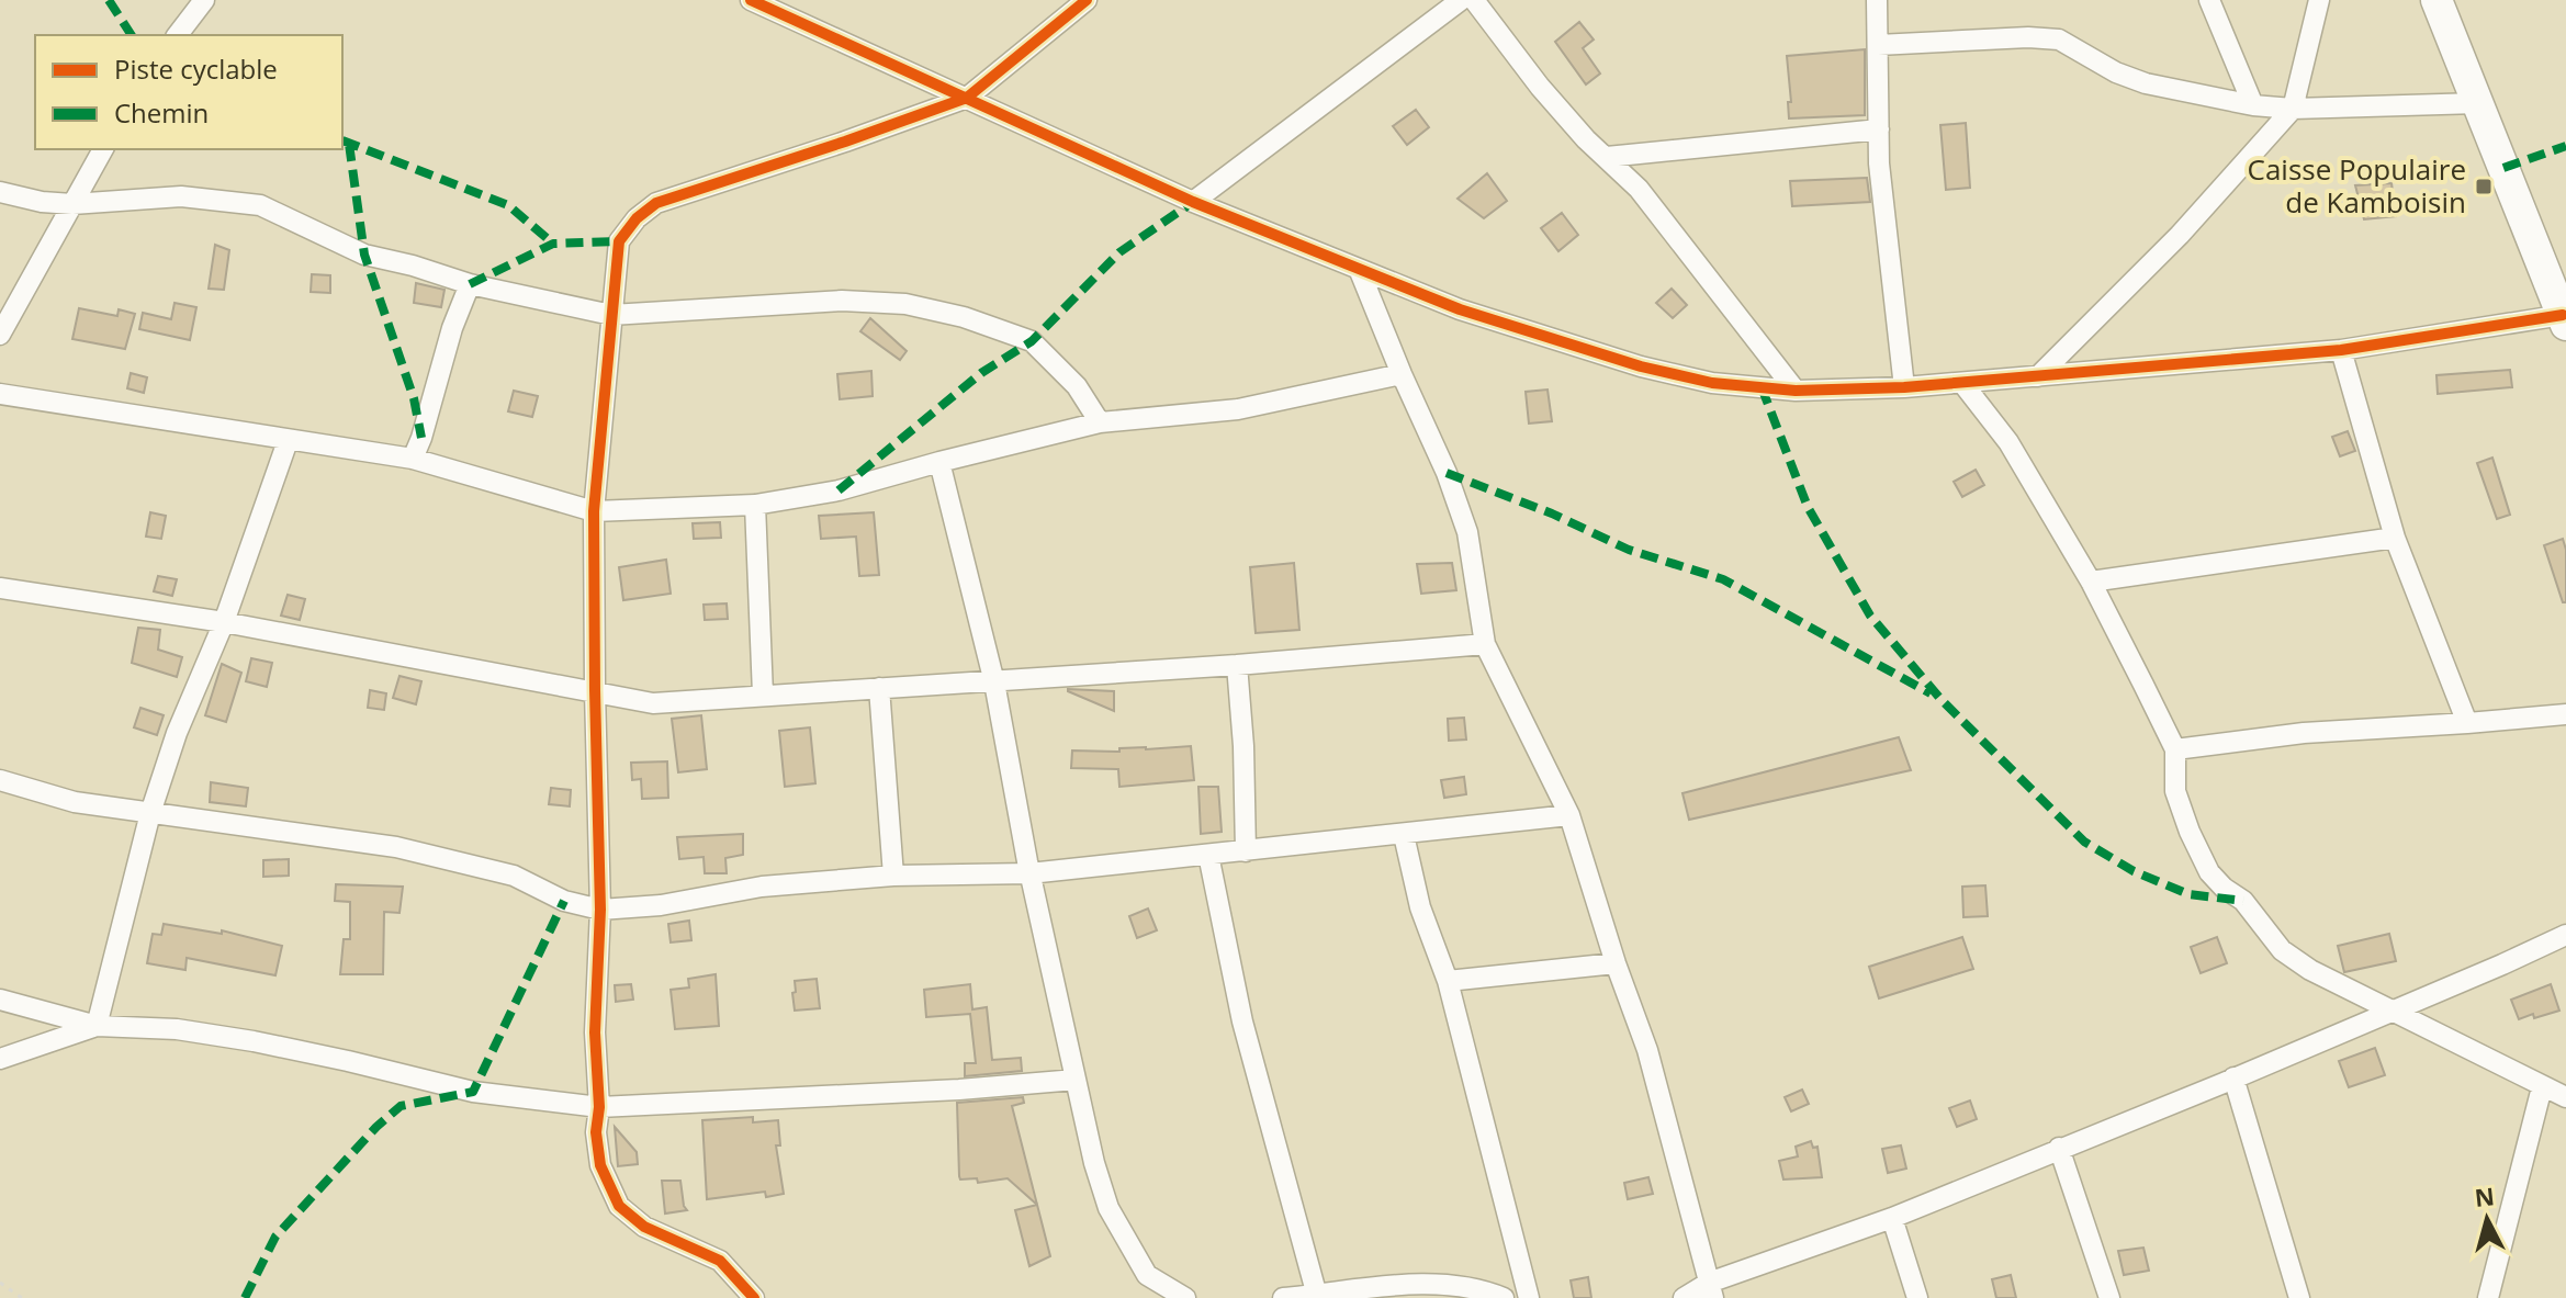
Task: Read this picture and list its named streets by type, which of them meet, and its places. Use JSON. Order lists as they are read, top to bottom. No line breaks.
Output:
{"places":{"transit":["Caisse Populaire de Kamboisin"]},"legend":["Piste cyclable","Chemin"],"north":"top"}
